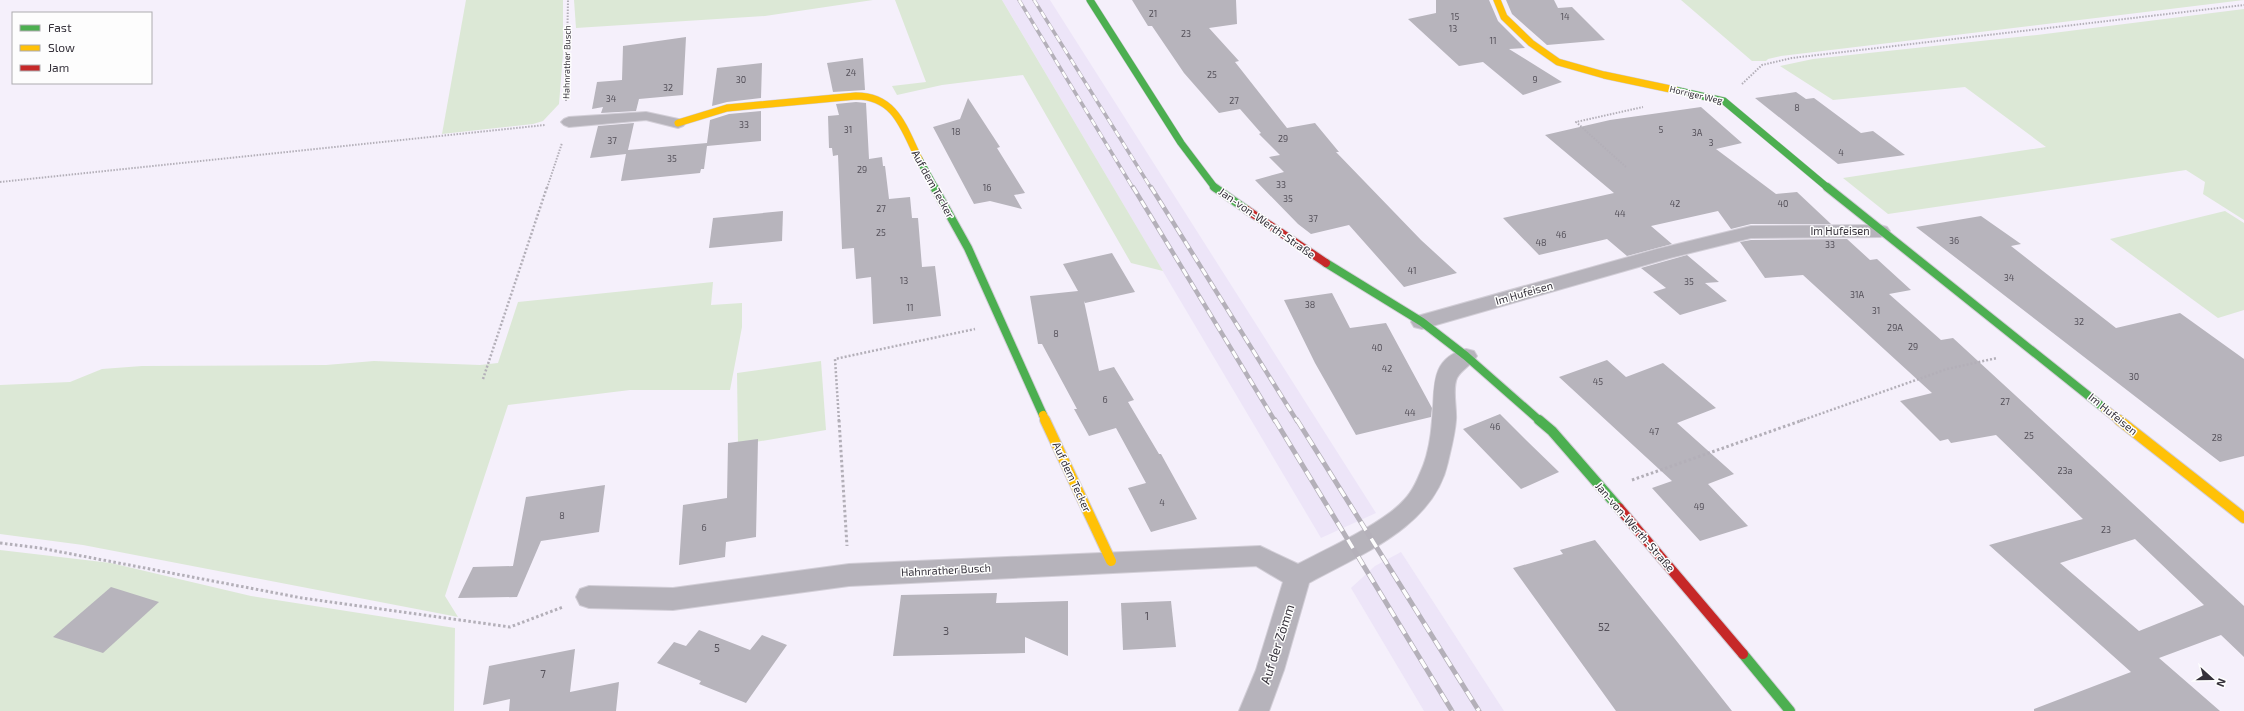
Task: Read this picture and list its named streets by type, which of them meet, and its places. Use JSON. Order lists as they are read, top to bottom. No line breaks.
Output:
{"streets":{"street":["Hahnrather Busch","Horriger Weg","Auf dem Tecker","Jan-von-Werth-Straße","Im Hufeisen","Auf der Zömm"]},"crossings":[["Hahnrather Busch","Auf dem Tecker"],["Hahnrather Busch","Auf der Zömm"],["Horriger Weg","Im Hufeisen"],["Jan-von-Werth-Straße","Im Hufeisen"]],"house_numbers":["21","15","14","13","23","11","24","25","30","9","32","34","27","8","33","31","5","18","3A","29","37","3","4","35","29","33","16","35","42","40","27","44","37","25","46","36","48","33","41","34","13","35","31A","38","11","31","32","29A","8","29","40","42","30","45","6","27","44","46","47","25","28","23a","4","49","8","6","23","1","52","3","5","7"],"legend":["Fast","Slow","Jam"],"north":"right"}
